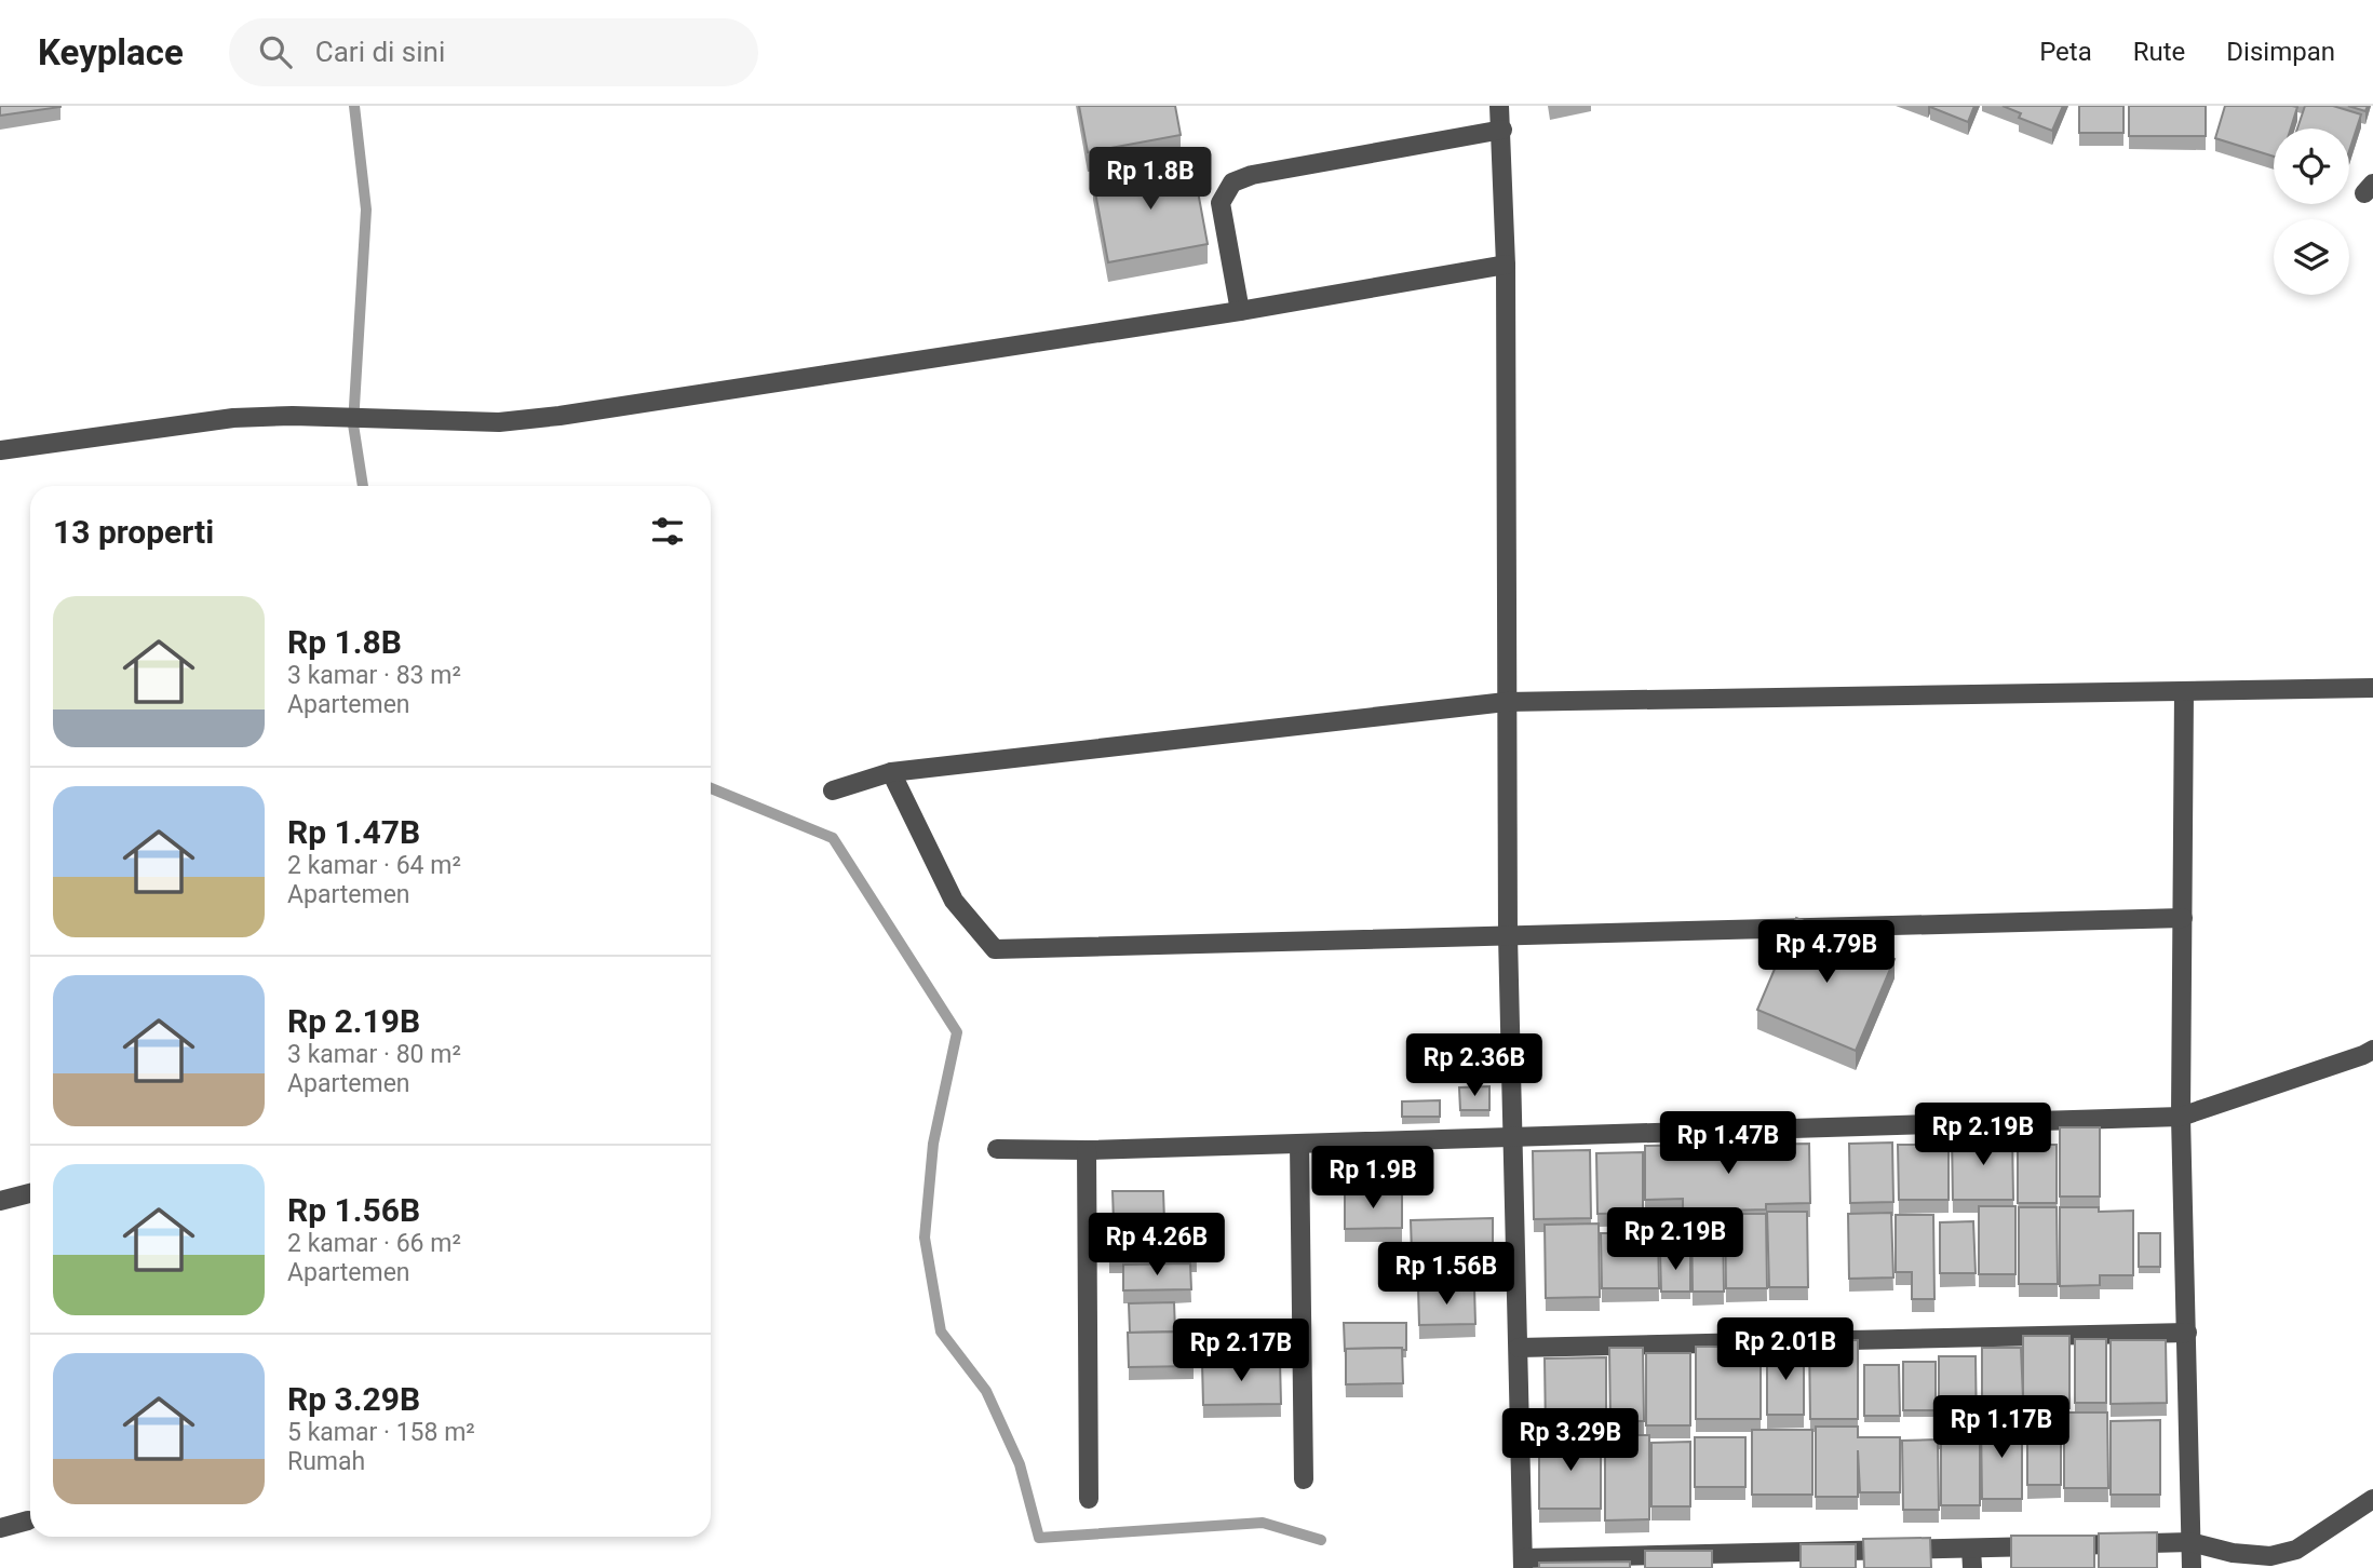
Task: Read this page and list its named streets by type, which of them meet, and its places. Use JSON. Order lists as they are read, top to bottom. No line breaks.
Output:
{"page":{"header":"Keyplace","search":"Cari di sini","nav":["Peta","Rute","Disimpan"],"price":["Rp 1.8B","Rp 4.79B","Rp 2.36B","Rp 2.19B","Rp 1.47B","Rp 1.9B","Rp 2.19B","Rp 4.26B","Rp 1.56B","Rp 2.01B","Rp 2.17B","Rp 1.17B","Rp 3.29B"],"heading":"13 properti","list":[{"name":"Rp 1.8B","note":"3 kamar · 83 m² · Apartemen"},{"name":"Rp 1.47B","note":"2 kamar · 64 m² · Apartemen"},{"name":"Rp 2.19B","note":"3 kamar · 80 m² · Apartemen"},{"name":"Rp 1.56B","note":"2 kamar · 66 m² · Apartemen"},{"name":"Rp 3.29B","note":"5 kamar · 158 m² · Rumah"}]}}
